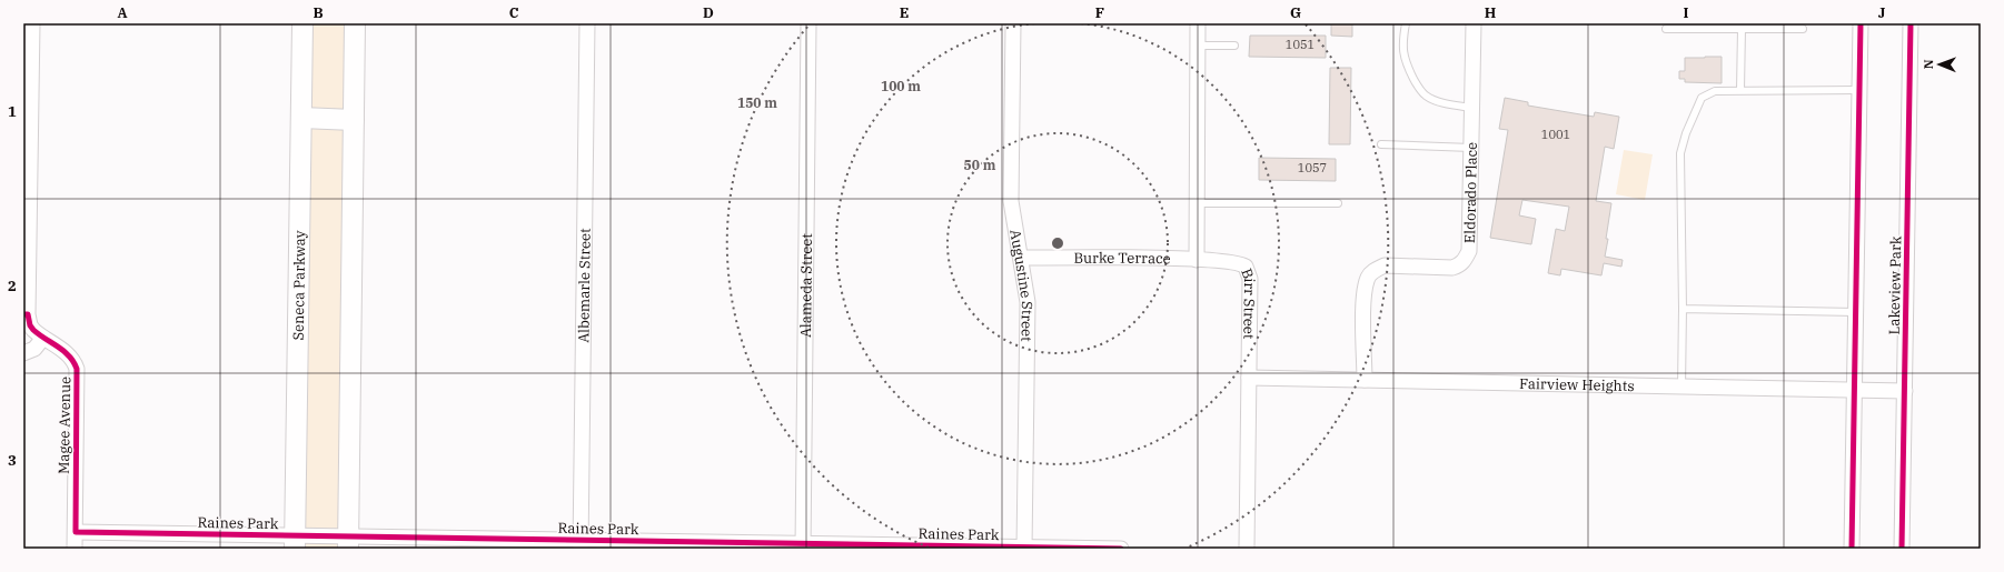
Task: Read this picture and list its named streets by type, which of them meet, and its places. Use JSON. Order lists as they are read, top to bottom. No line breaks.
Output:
{"streets":{"street":["Eldorado Place","Burke Terrace","Augustine Street","Lakeview Park","Seneca Parkway","Albemarle Street","Alameda Street","Birr Street","Fairview Heights","Magee Avenue","Raines Park"]},"crossings":[["Eldorado Place","Fairview Heights"],["Burke Terrace","Augustine Street"],["Burke Terrace","Birr Street"],["Augustine Street","Raines Park"],["Lakeview Park","Fairview Heights"],["Seneca Parkway","Raines Park"],["Albemarle Street","Raines Park"],["Alameda Street","Raines Park"],["Birr Street","Fairview Heights"],["Magee Avenue","Raines Park"]],"house_numbers":["1051","1001","1057"],"north":"left","grid":{"columns":["A","B","C","D","E","F","G","H","I","J"],"rows":["1","2","3"]},"rings":["100 m","150 m","50 m"]}
